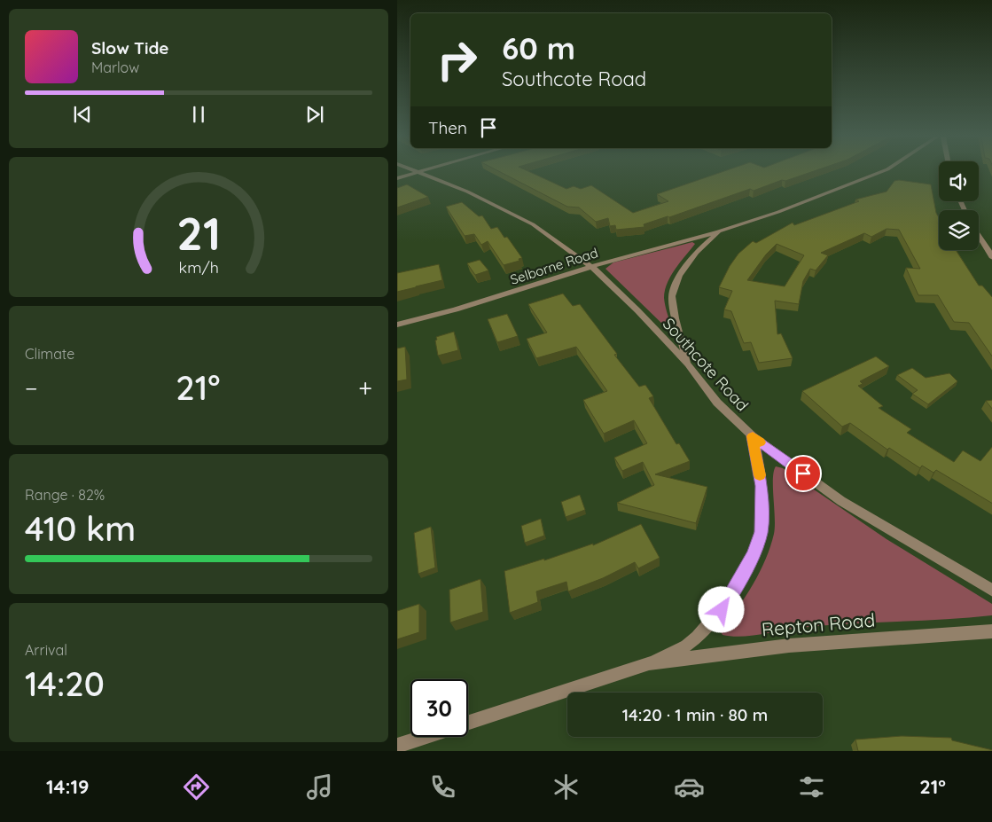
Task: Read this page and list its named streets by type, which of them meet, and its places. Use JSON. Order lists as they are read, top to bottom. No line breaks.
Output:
{"streets":{"street":["Selborne Road","Southcote Road","Repton Road"]},"crossings":[["Selborne Road","Southcote Road"],["Southcote Road","Repton Road"]],"page":{"turn":["60 m","Southcote Road"],"song":["Slow Tide","Marlow"],"then":"Then","tile":["Climate",["Range · 82%","410 km"],["Arrival","14:20"]],"heat":["−","21°","+"],"limit":"30","trip":"14:20 · 1 min · 80 m","tabs":["14:19","21°"],"gauge":["21","km/h"]}}
